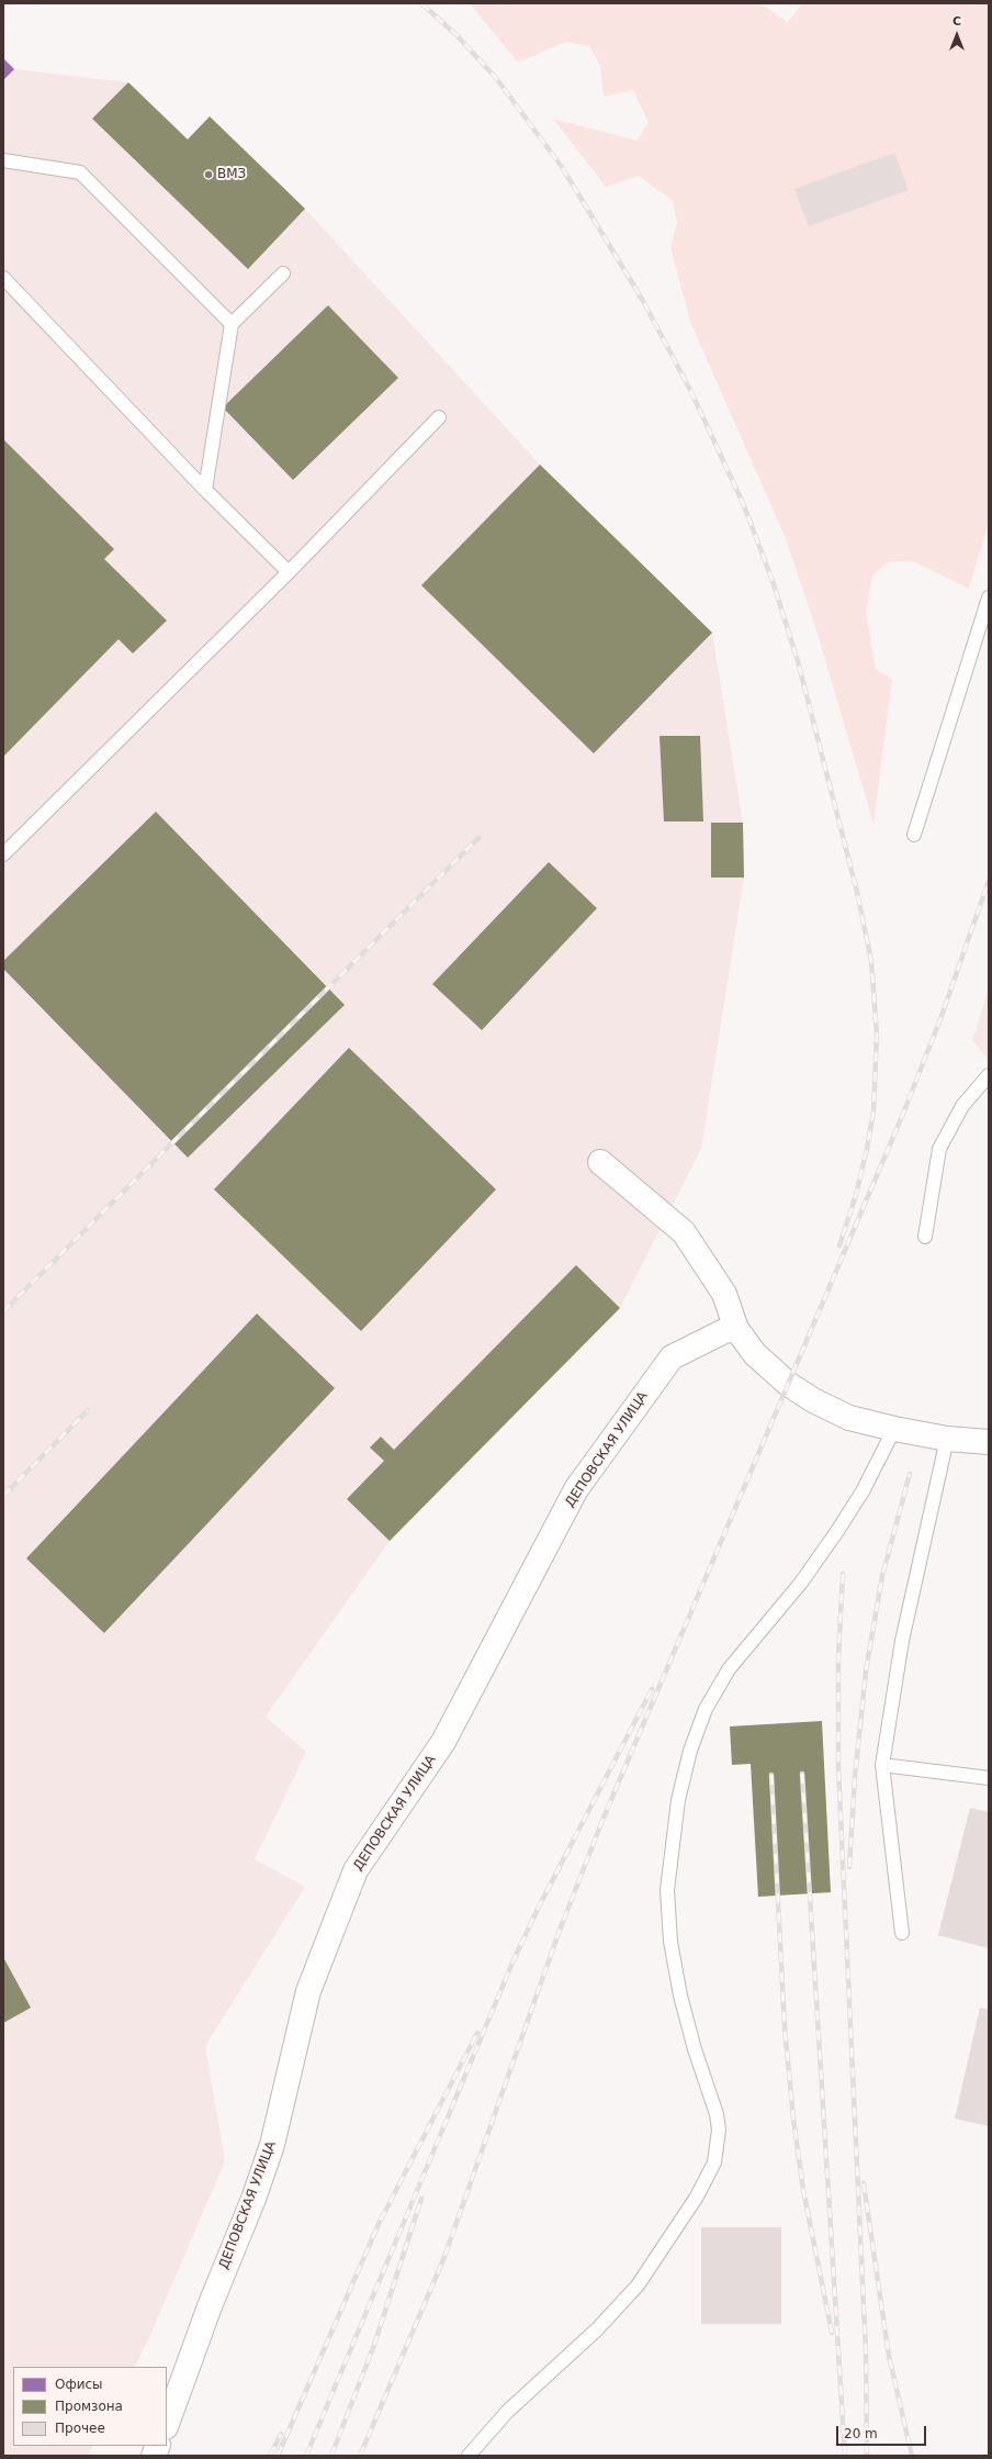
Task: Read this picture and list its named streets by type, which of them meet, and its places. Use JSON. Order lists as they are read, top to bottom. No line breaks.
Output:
{"streets":{"street":["ДЕПОВСКАЯ УЛИЦА"]},"places":["ВМЗ"],"legend":["Офисы","Промзона","Прочее"],"scale_bar":"20 m","north":"top"}
